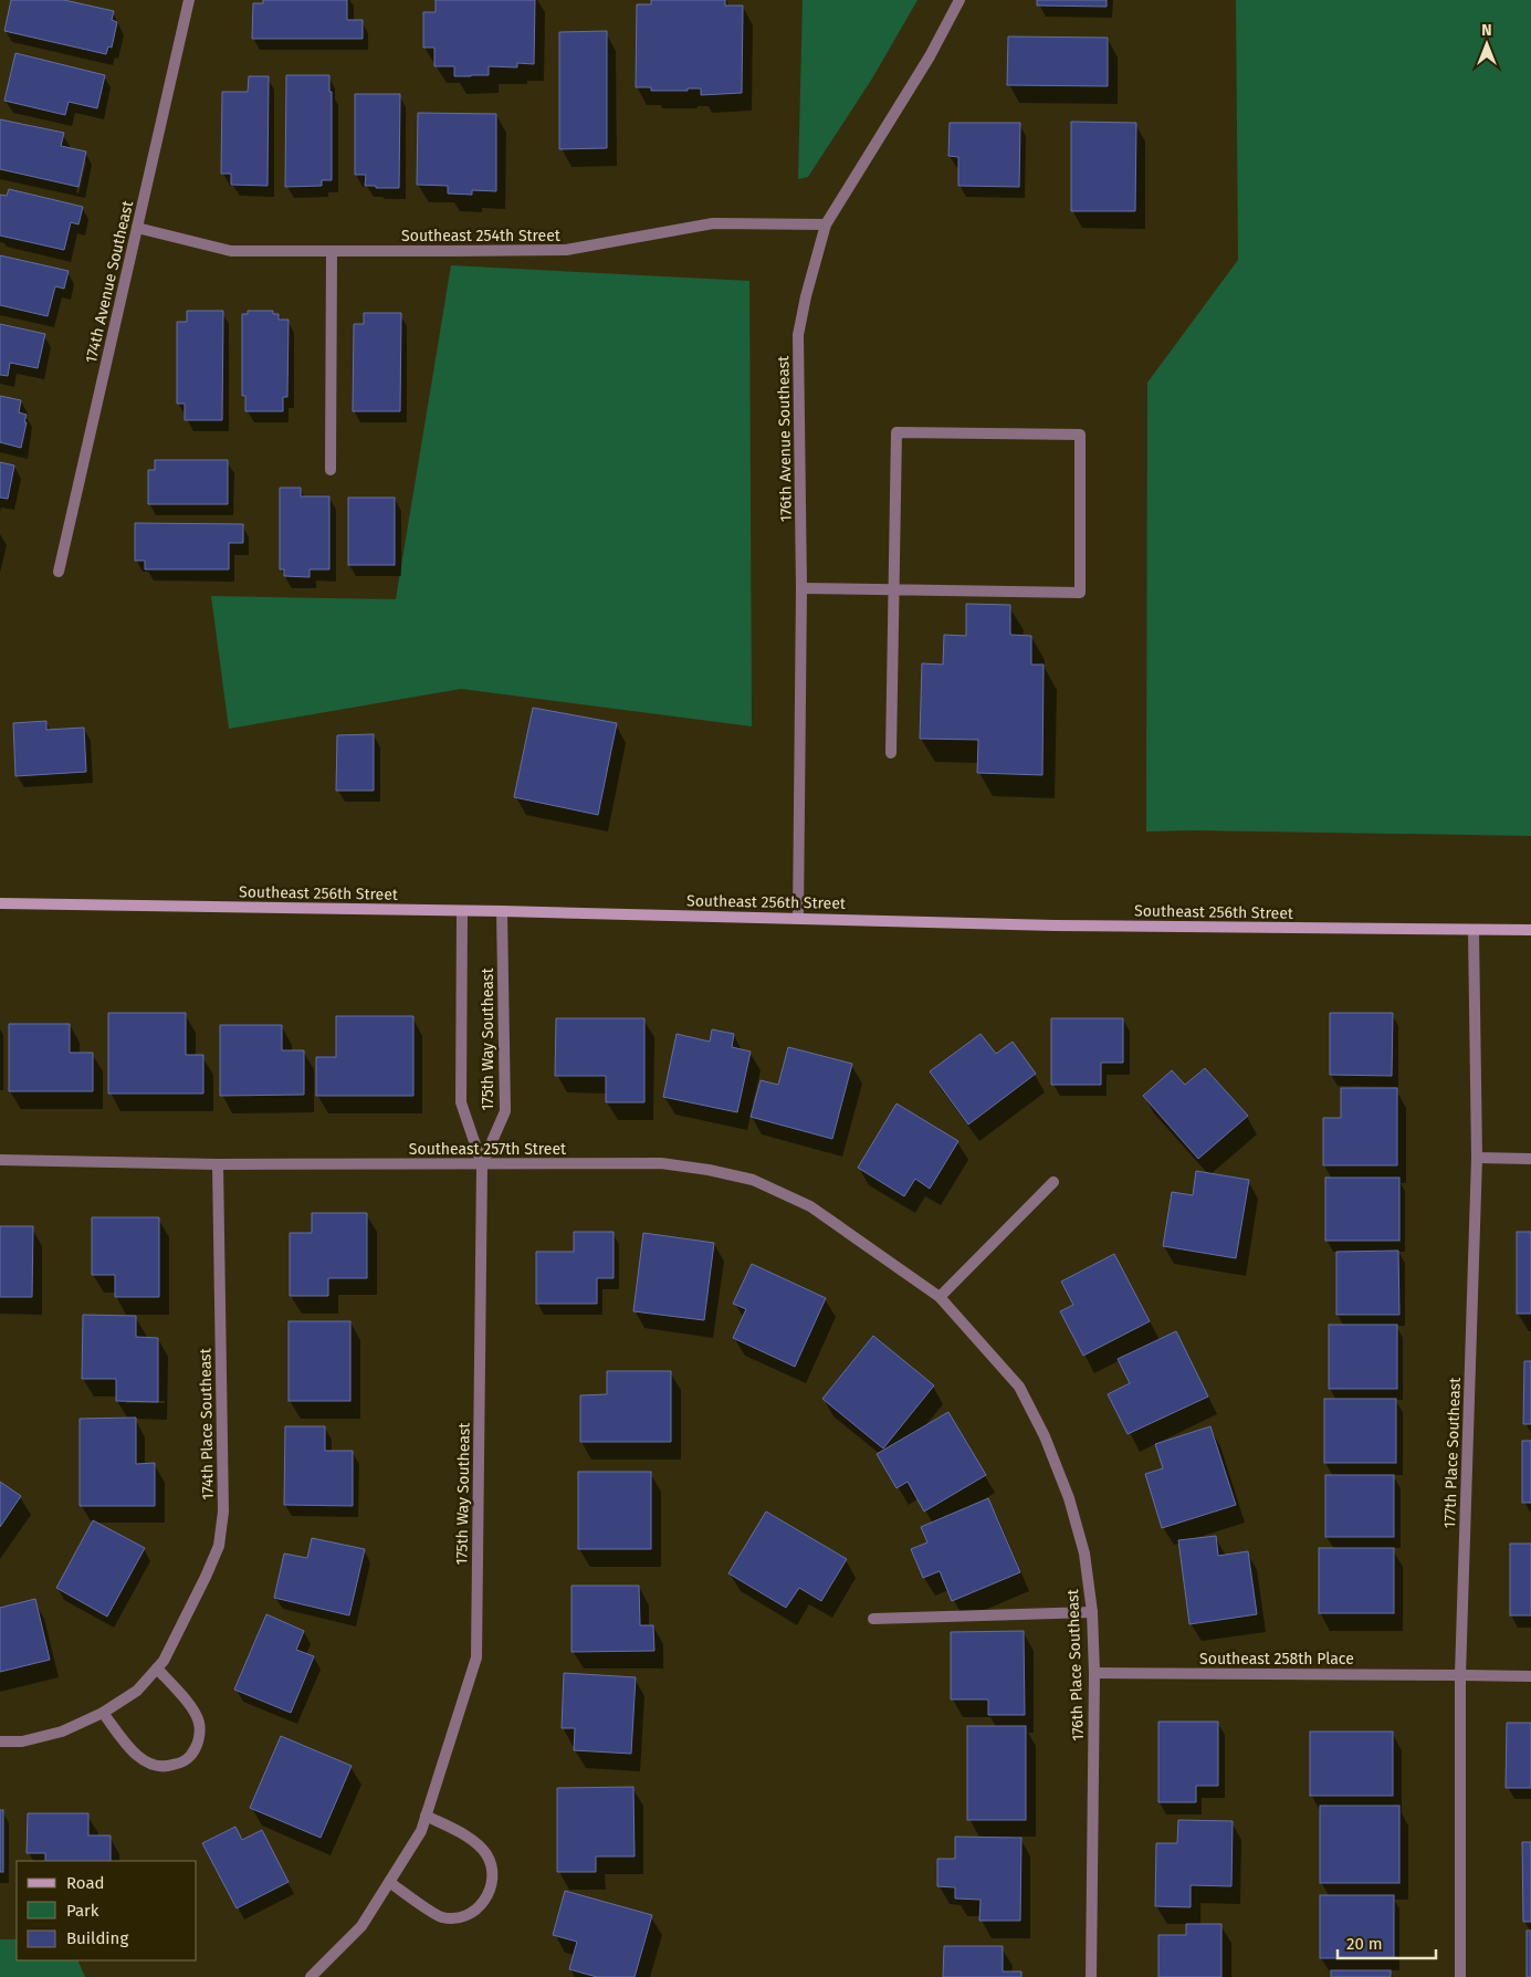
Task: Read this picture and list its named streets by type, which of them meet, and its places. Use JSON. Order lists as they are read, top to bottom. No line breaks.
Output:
{"streets":{"main road":["Southeast 256th Street"],"street":["Southeast 254th Street","174th Avenue Southeast","176th Avenue Southeast","175th Way Southeast","Southeast 257th Street","174th Place Southeast","177th Place Southeast","Southeast 258th Place","176th Place Southeast"]},"crossings":[["Southeast 254th Street","174th Avenue Southeast"],["Southeast 254th Street","176th Avenue Southeast"],["176th Avenue Southeast","Southeast 256th Street"],["Southeast 256th Street","175th Way Southeast"],["Southeast 256th Street","177th Place Southeast"],["175th Way Southeast","Southeast 257th Street"],["Southeast 257th Street","174th Place Southeast"],["Southeast 257th Street","176th Place Southeast"],["177th Place Southeast","Southeast 258th Place"],["Southeast 258th Place","176th Place Southeast"]],"legend":["Road","Park","Building"],"scale_bar":"20 m","north":"top"}
